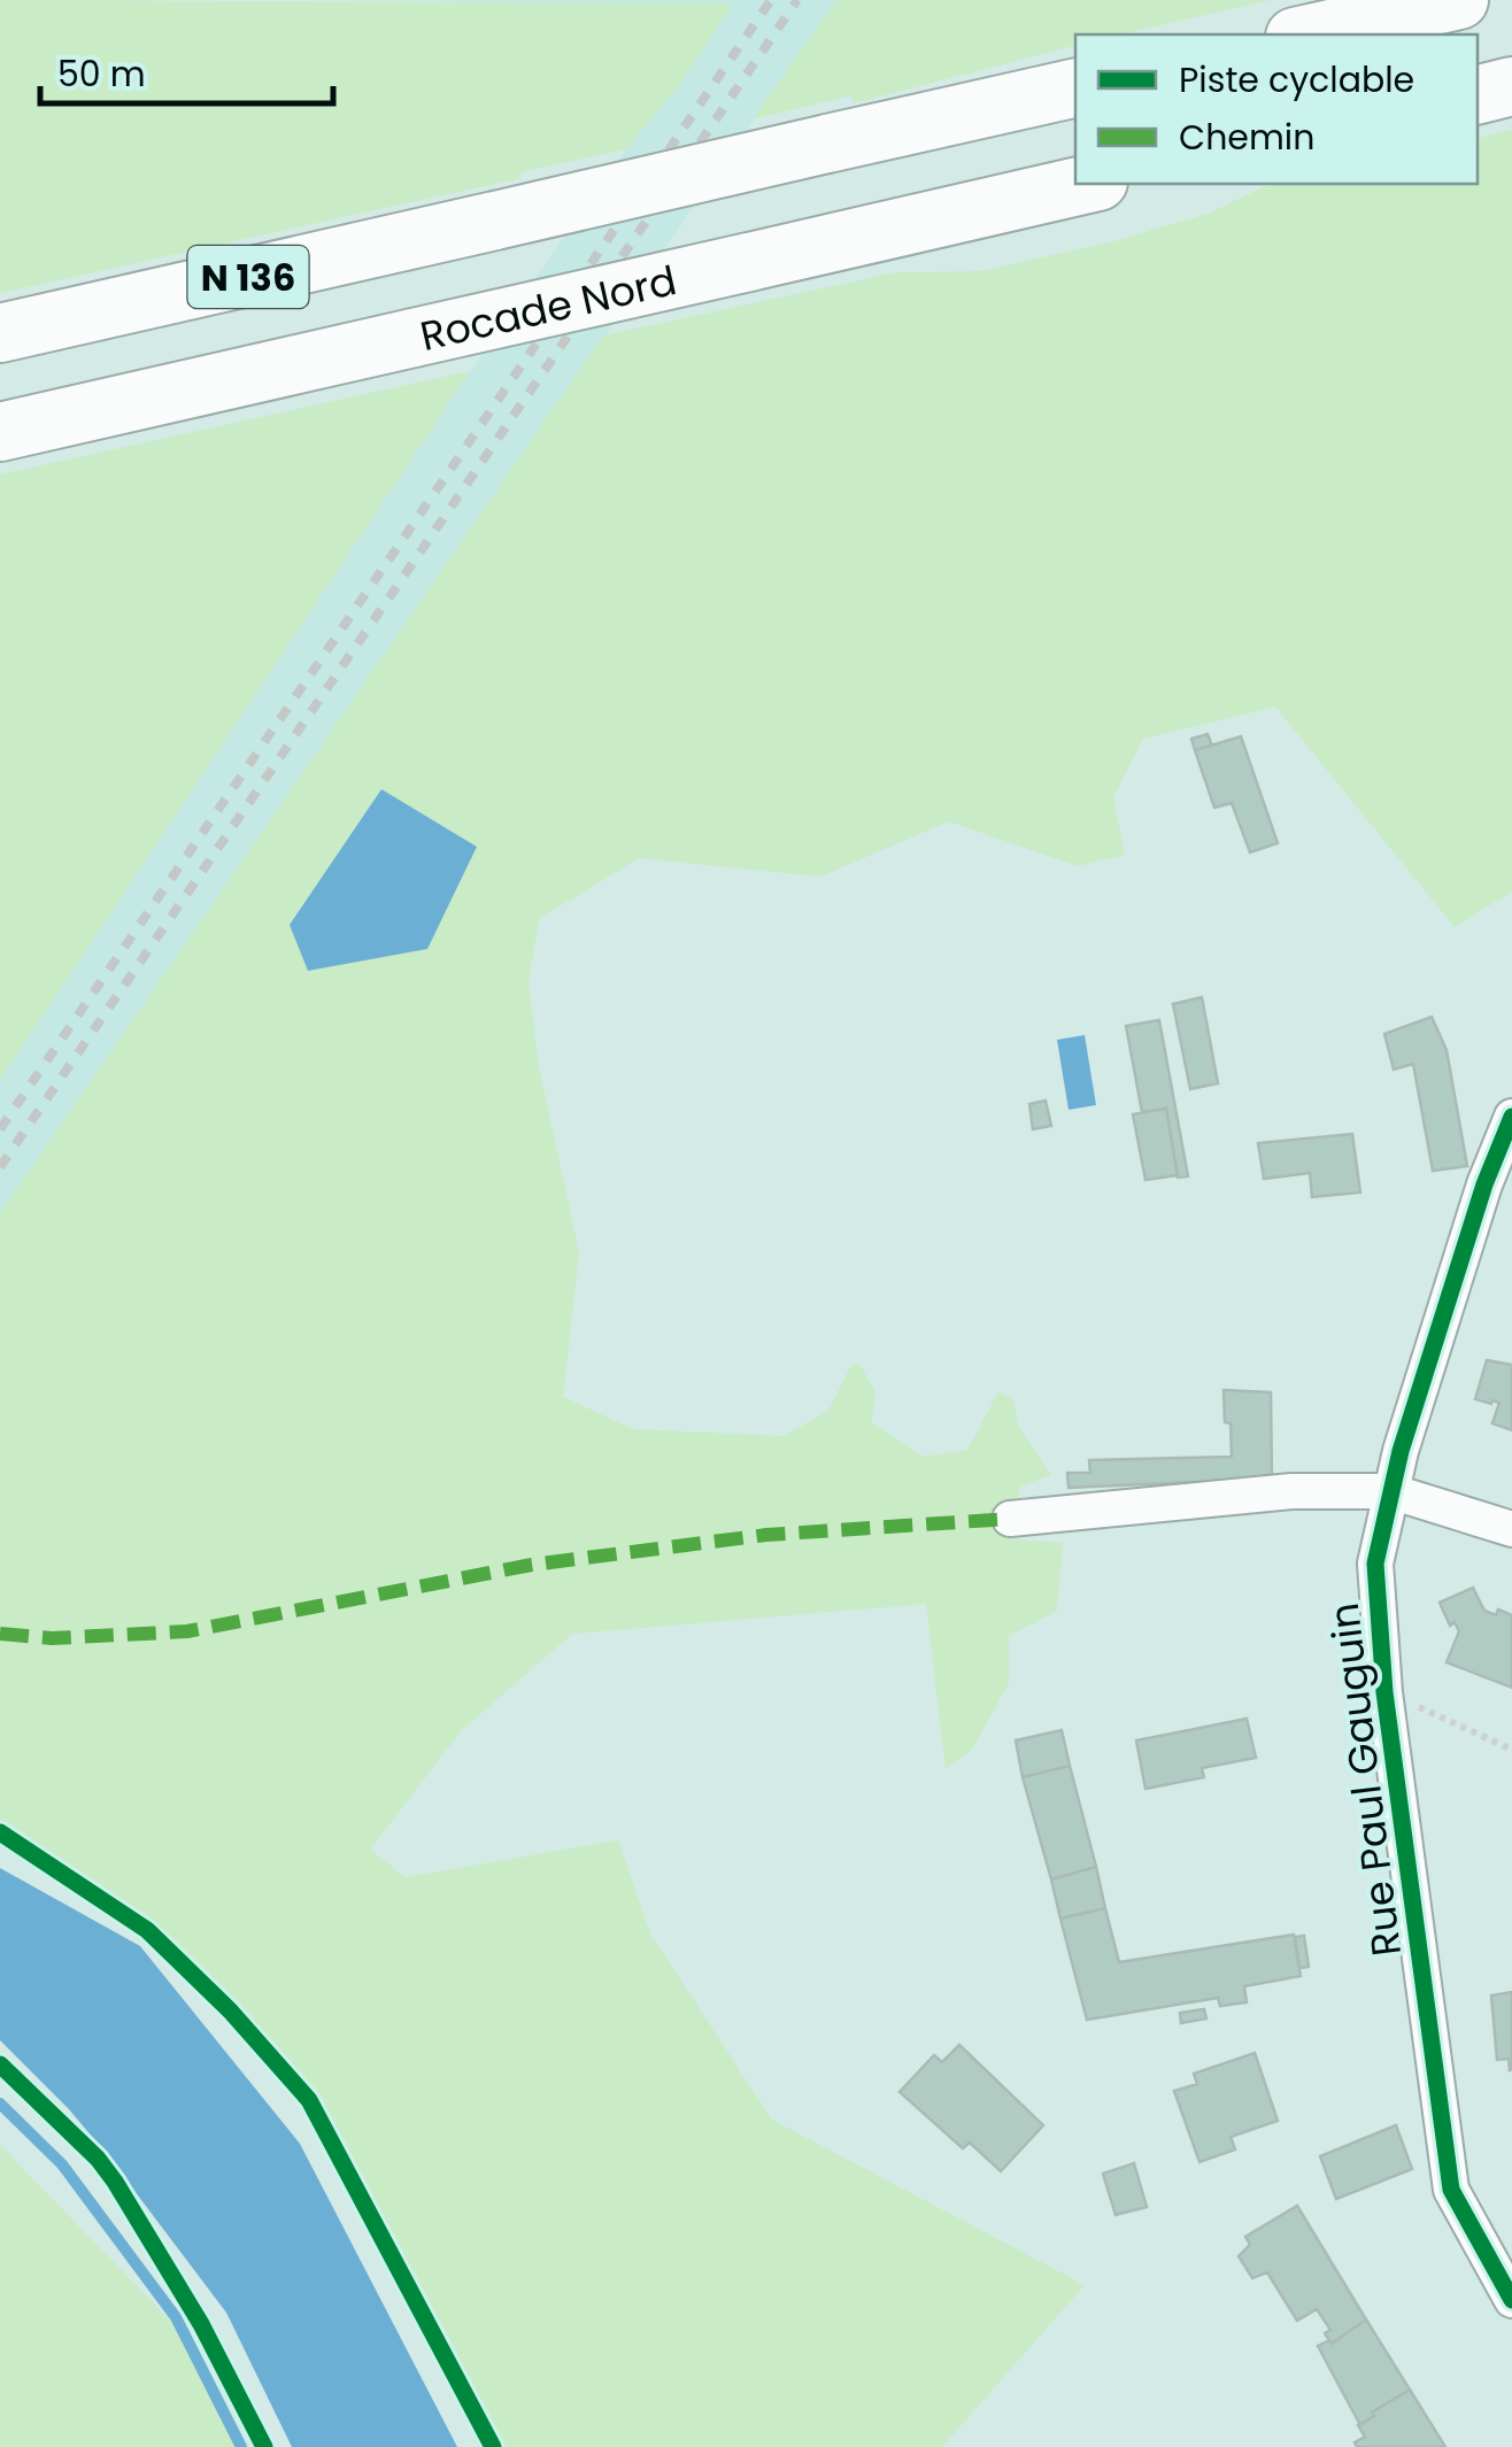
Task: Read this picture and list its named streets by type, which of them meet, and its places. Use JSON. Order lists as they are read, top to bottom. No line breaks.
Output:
{"streets":{"highway":["N 136","Rocade Nord"],"street":["Rue Paul Gauguin"]},"legend":["Piste cyclable","Chemin"],"scale_bar":"50 m"}
